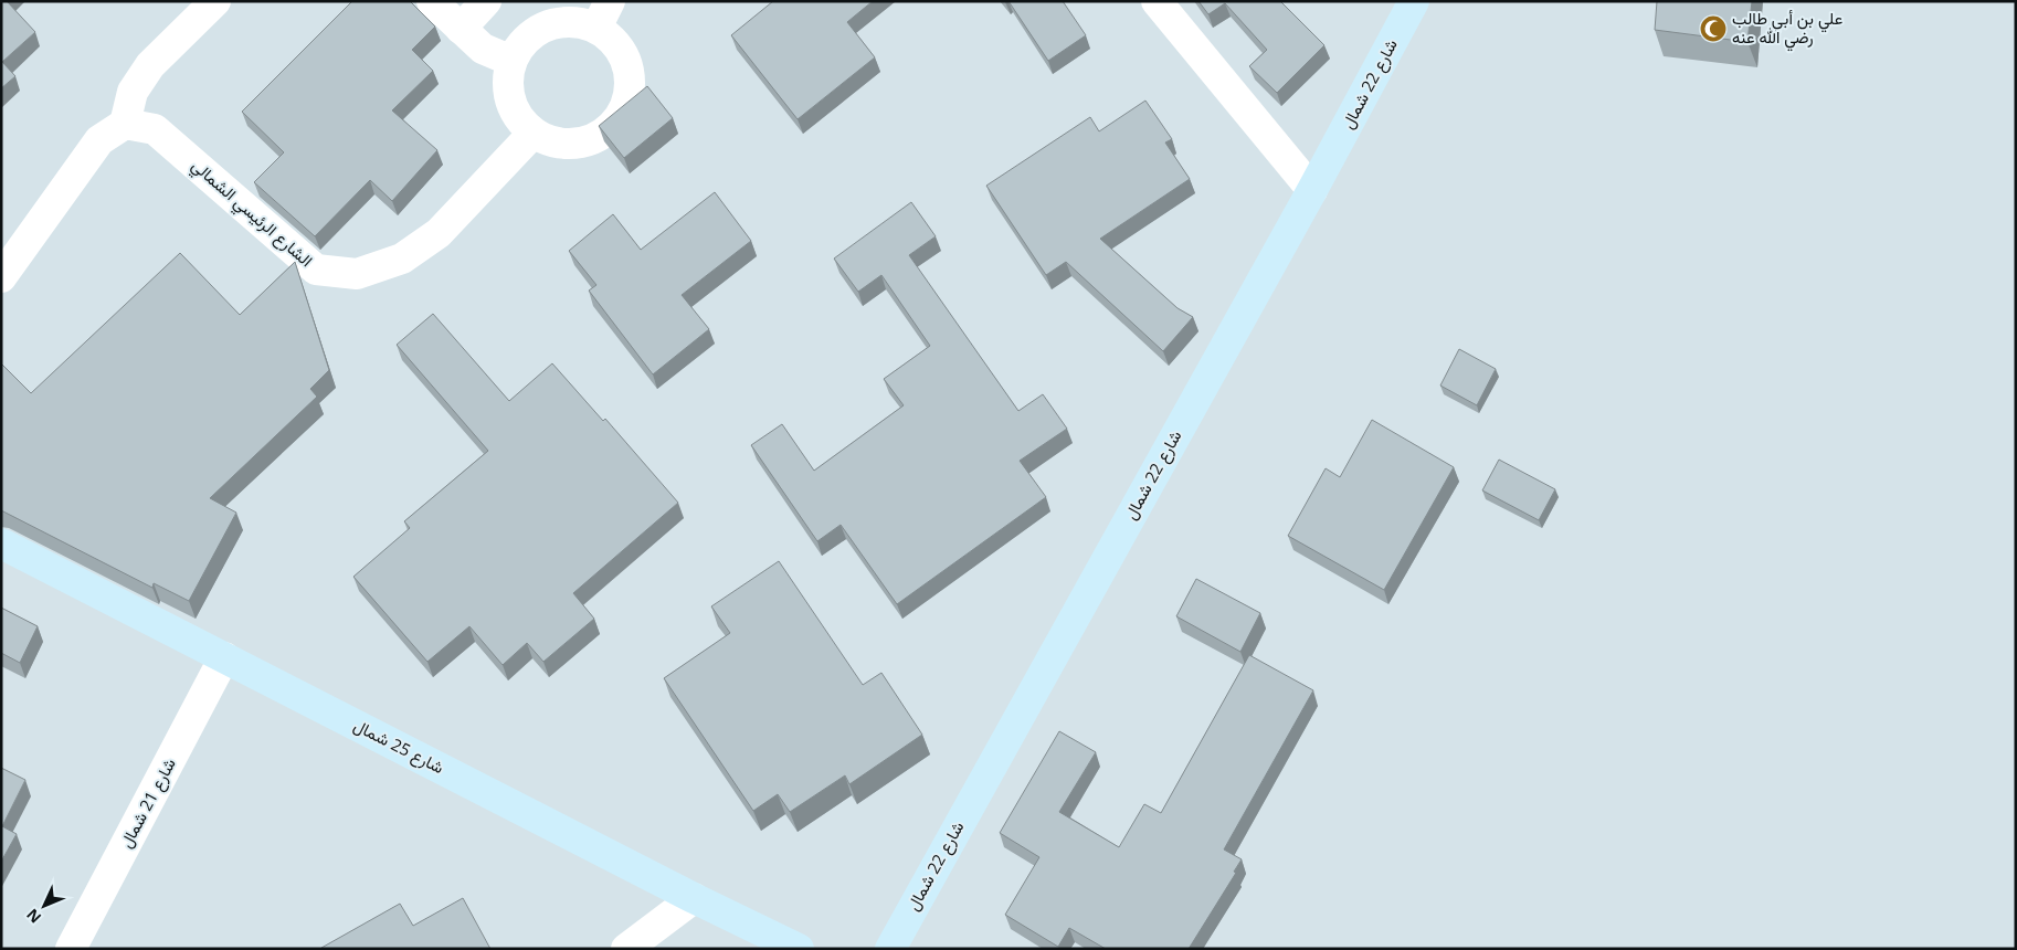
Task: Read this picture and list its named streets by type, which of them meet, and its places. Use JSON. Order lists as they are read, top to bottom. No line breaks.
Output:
{"streets":{"street":["شارع 22 شمال","الشارع الرئيسي الشمالي","شارع 25 شمال","شارع 21 شمال"]},"crossings":[["شارع 25 شمال","شارع 21 شمال"]],"places":{"mosque":["علي بن أبي طالب رضي الله عنه"]},"north":"bottom left"}
